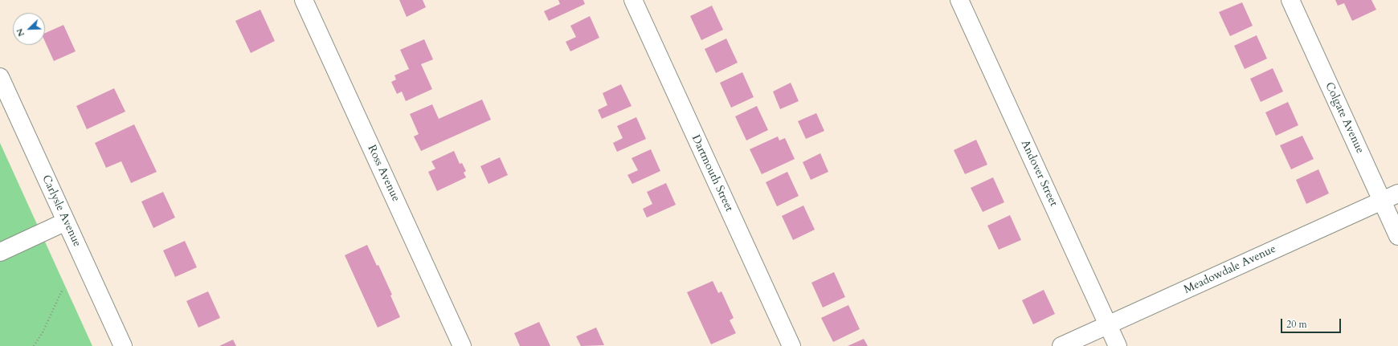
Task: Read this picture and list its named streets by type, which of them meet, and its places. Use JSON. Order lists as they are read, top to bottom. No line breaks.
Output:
{"streets":{"street":["Colgate Avenue","Ross Avenue","Dartmouth Street","Andover Street","Carlysle Avenue","Meadowdale Avenue"]},"crossings":[["Colgate Avenue","Meadowdale Avenue"],["Andover Street","Meadowdale Avenue"]],"scale_bar":"20 m","north":"bottom left"}
